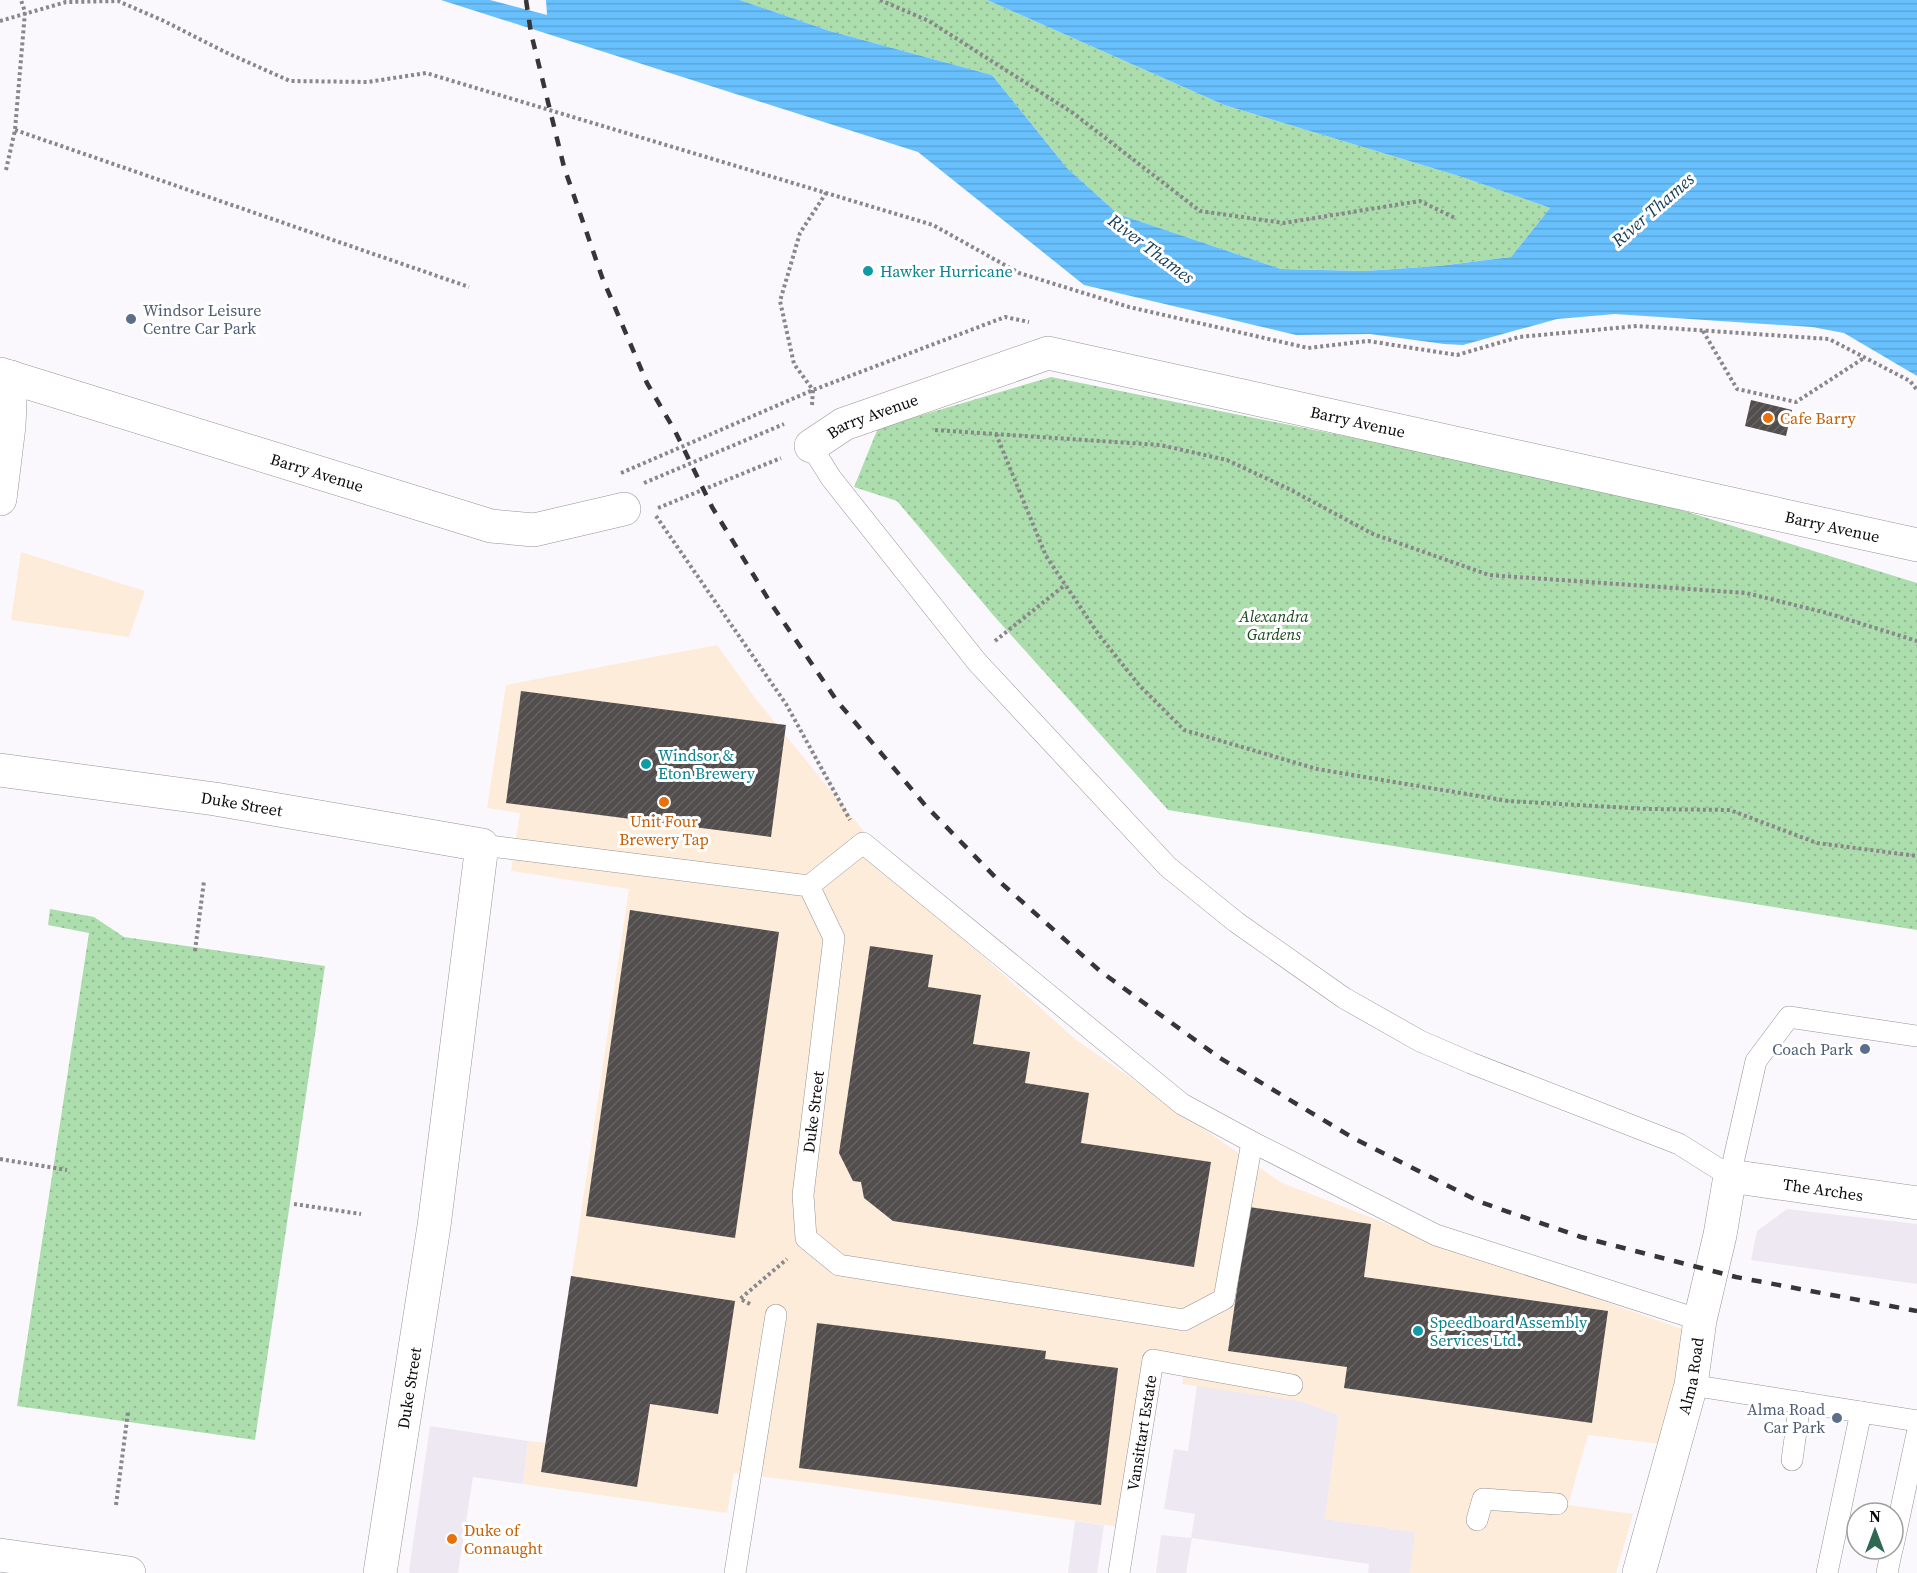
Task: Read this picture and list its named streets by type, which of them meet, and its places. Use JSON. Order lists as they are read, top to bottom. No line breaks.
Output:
{"streets":{"street":["Barry Avenue","Duke Street","The Arches","Alma Road"],"lane":["Vansittart Estate"]},"crossings":[["The Arches","Alma Road"]],"water":["River Thames"],"parks":["Alexandra Gardens"],"places":["Hawker Hurricane","Windsor Leisure Centre Car Park","Cafe Barry","Windsor & Eton Brewery","Unit Four Brewery Tap","Coach Park","Speedboard Assembly Services Ltd.","Alma Road Car Park","Duke of Connaught"],"north":"top"}
